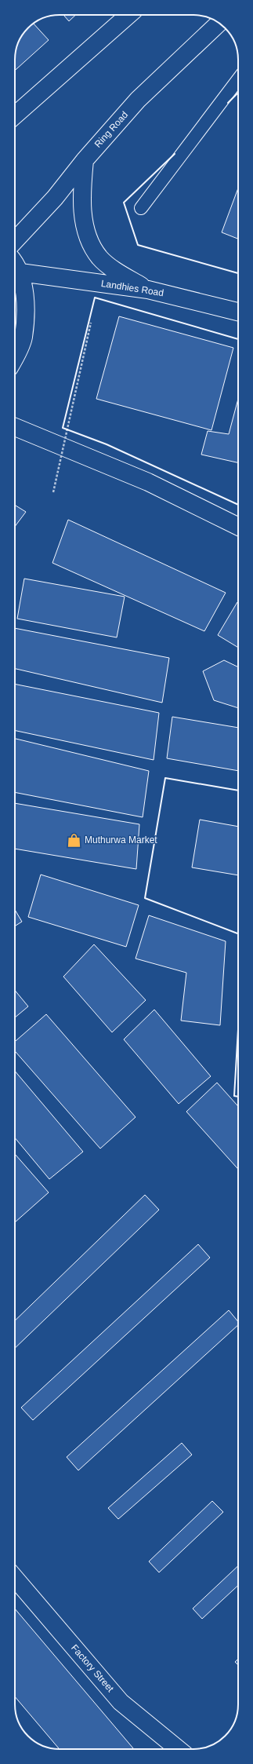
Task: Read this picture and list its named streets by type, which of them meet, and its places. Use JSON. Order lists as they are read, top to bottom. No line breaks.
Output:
{"streets":{"main road":["Ring Road","Landhies Road","Factory Street"]},"places":{"shop":["Muthurwa Market"]}}
